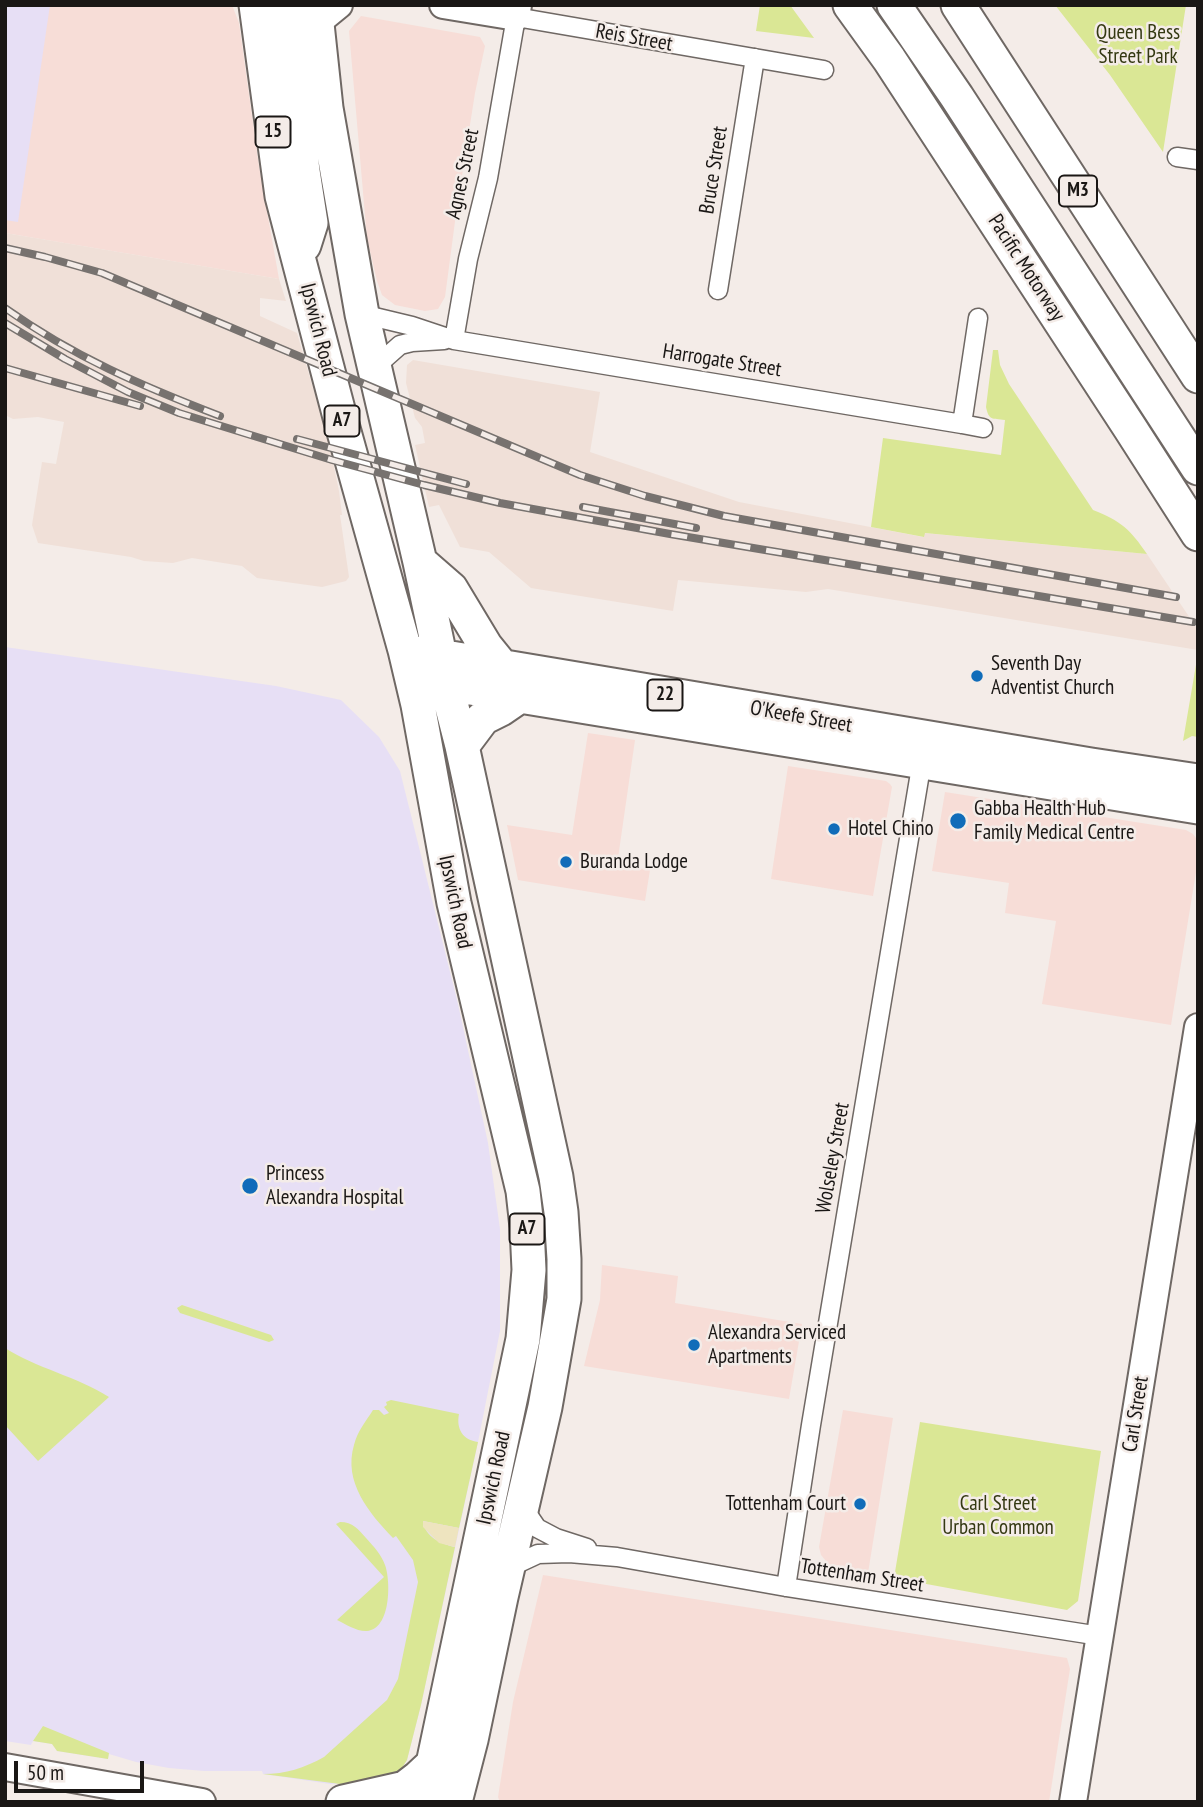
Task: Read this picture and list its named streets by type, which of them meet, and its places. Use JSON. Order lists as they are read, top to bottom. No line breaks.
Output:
{"streets":{"highway":["15","M3","Pacific Motorway","Ipswich Road","A7","22","O'Keefe Street"],"street":["Reis Street","Bruce Street","Agnes Street","Harrogate Street","Wolseley Street","Carl Street","Tottenham Street"]},"crossings":[["Reis Street","Bruce Street"],["Reis Street","Agnes Street"],["Agnes Street","Harrogate Street"],["Ipswich Road","Harrogate Street"],["Ipswich Road","O'Keefe Street"],["Ipswich Road","Tottenham Street"],["O'Keefe Street","Wolseley Street"],["Wolseley Street","Tottenham Street"],["Carl Street","Tottenham Street"]],"parks":["Queen Bess Street Park","Carl Street Urban Common"],"places":["Seventh Day Adventist Church","Gabba Health Hub Family Medical Centre","Hotel Chino","Buranda Lodge","Princess Alexandra Hospital","Alexandra Serviced Apartments","Tottenham Court"],"scale_bar":"50 m"}
